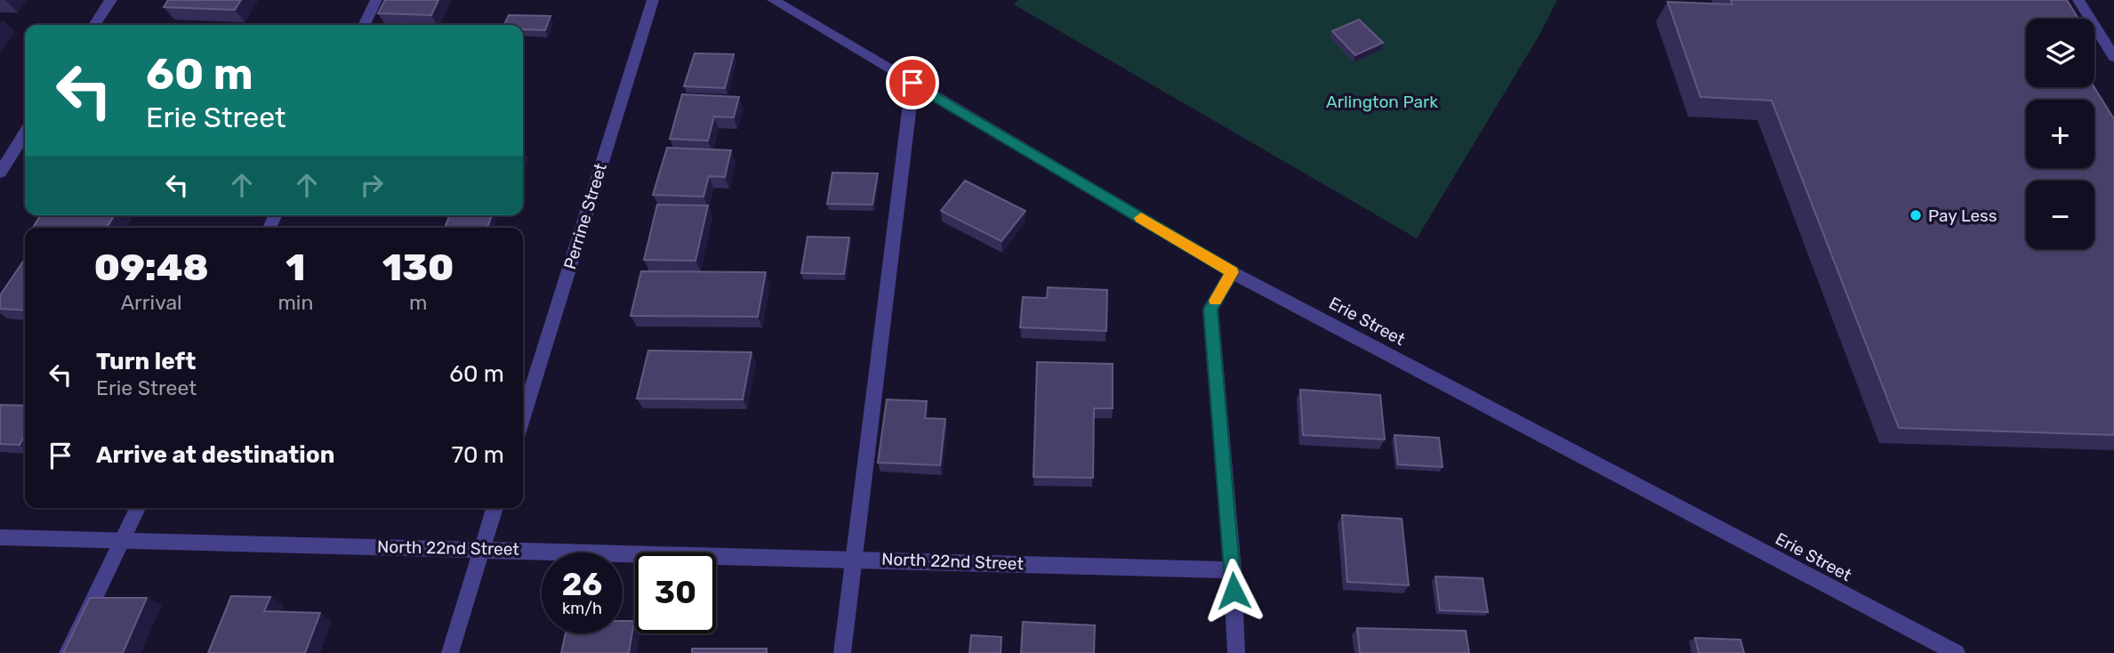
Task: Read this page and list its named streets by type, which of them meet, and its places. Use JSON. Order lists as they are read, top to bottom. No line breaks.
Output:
{"streets":{"street":["Perrine Street","Erie Street","North 22nd Street"]},"parks":["Arlington Park"],"places":["Pay Less"],"page":{"map_buttons":["+","−"],"turn":["60 m","Erie Street"],"eta":["09:48","Arrival","1","min","130","m"],"list":[{"name":"Turn left","note":"Erie Street","value":"60 m"},{"name":"Arrive at destination","value":"70 m"}],"speed":"26 km/h","limit":"30"}}
